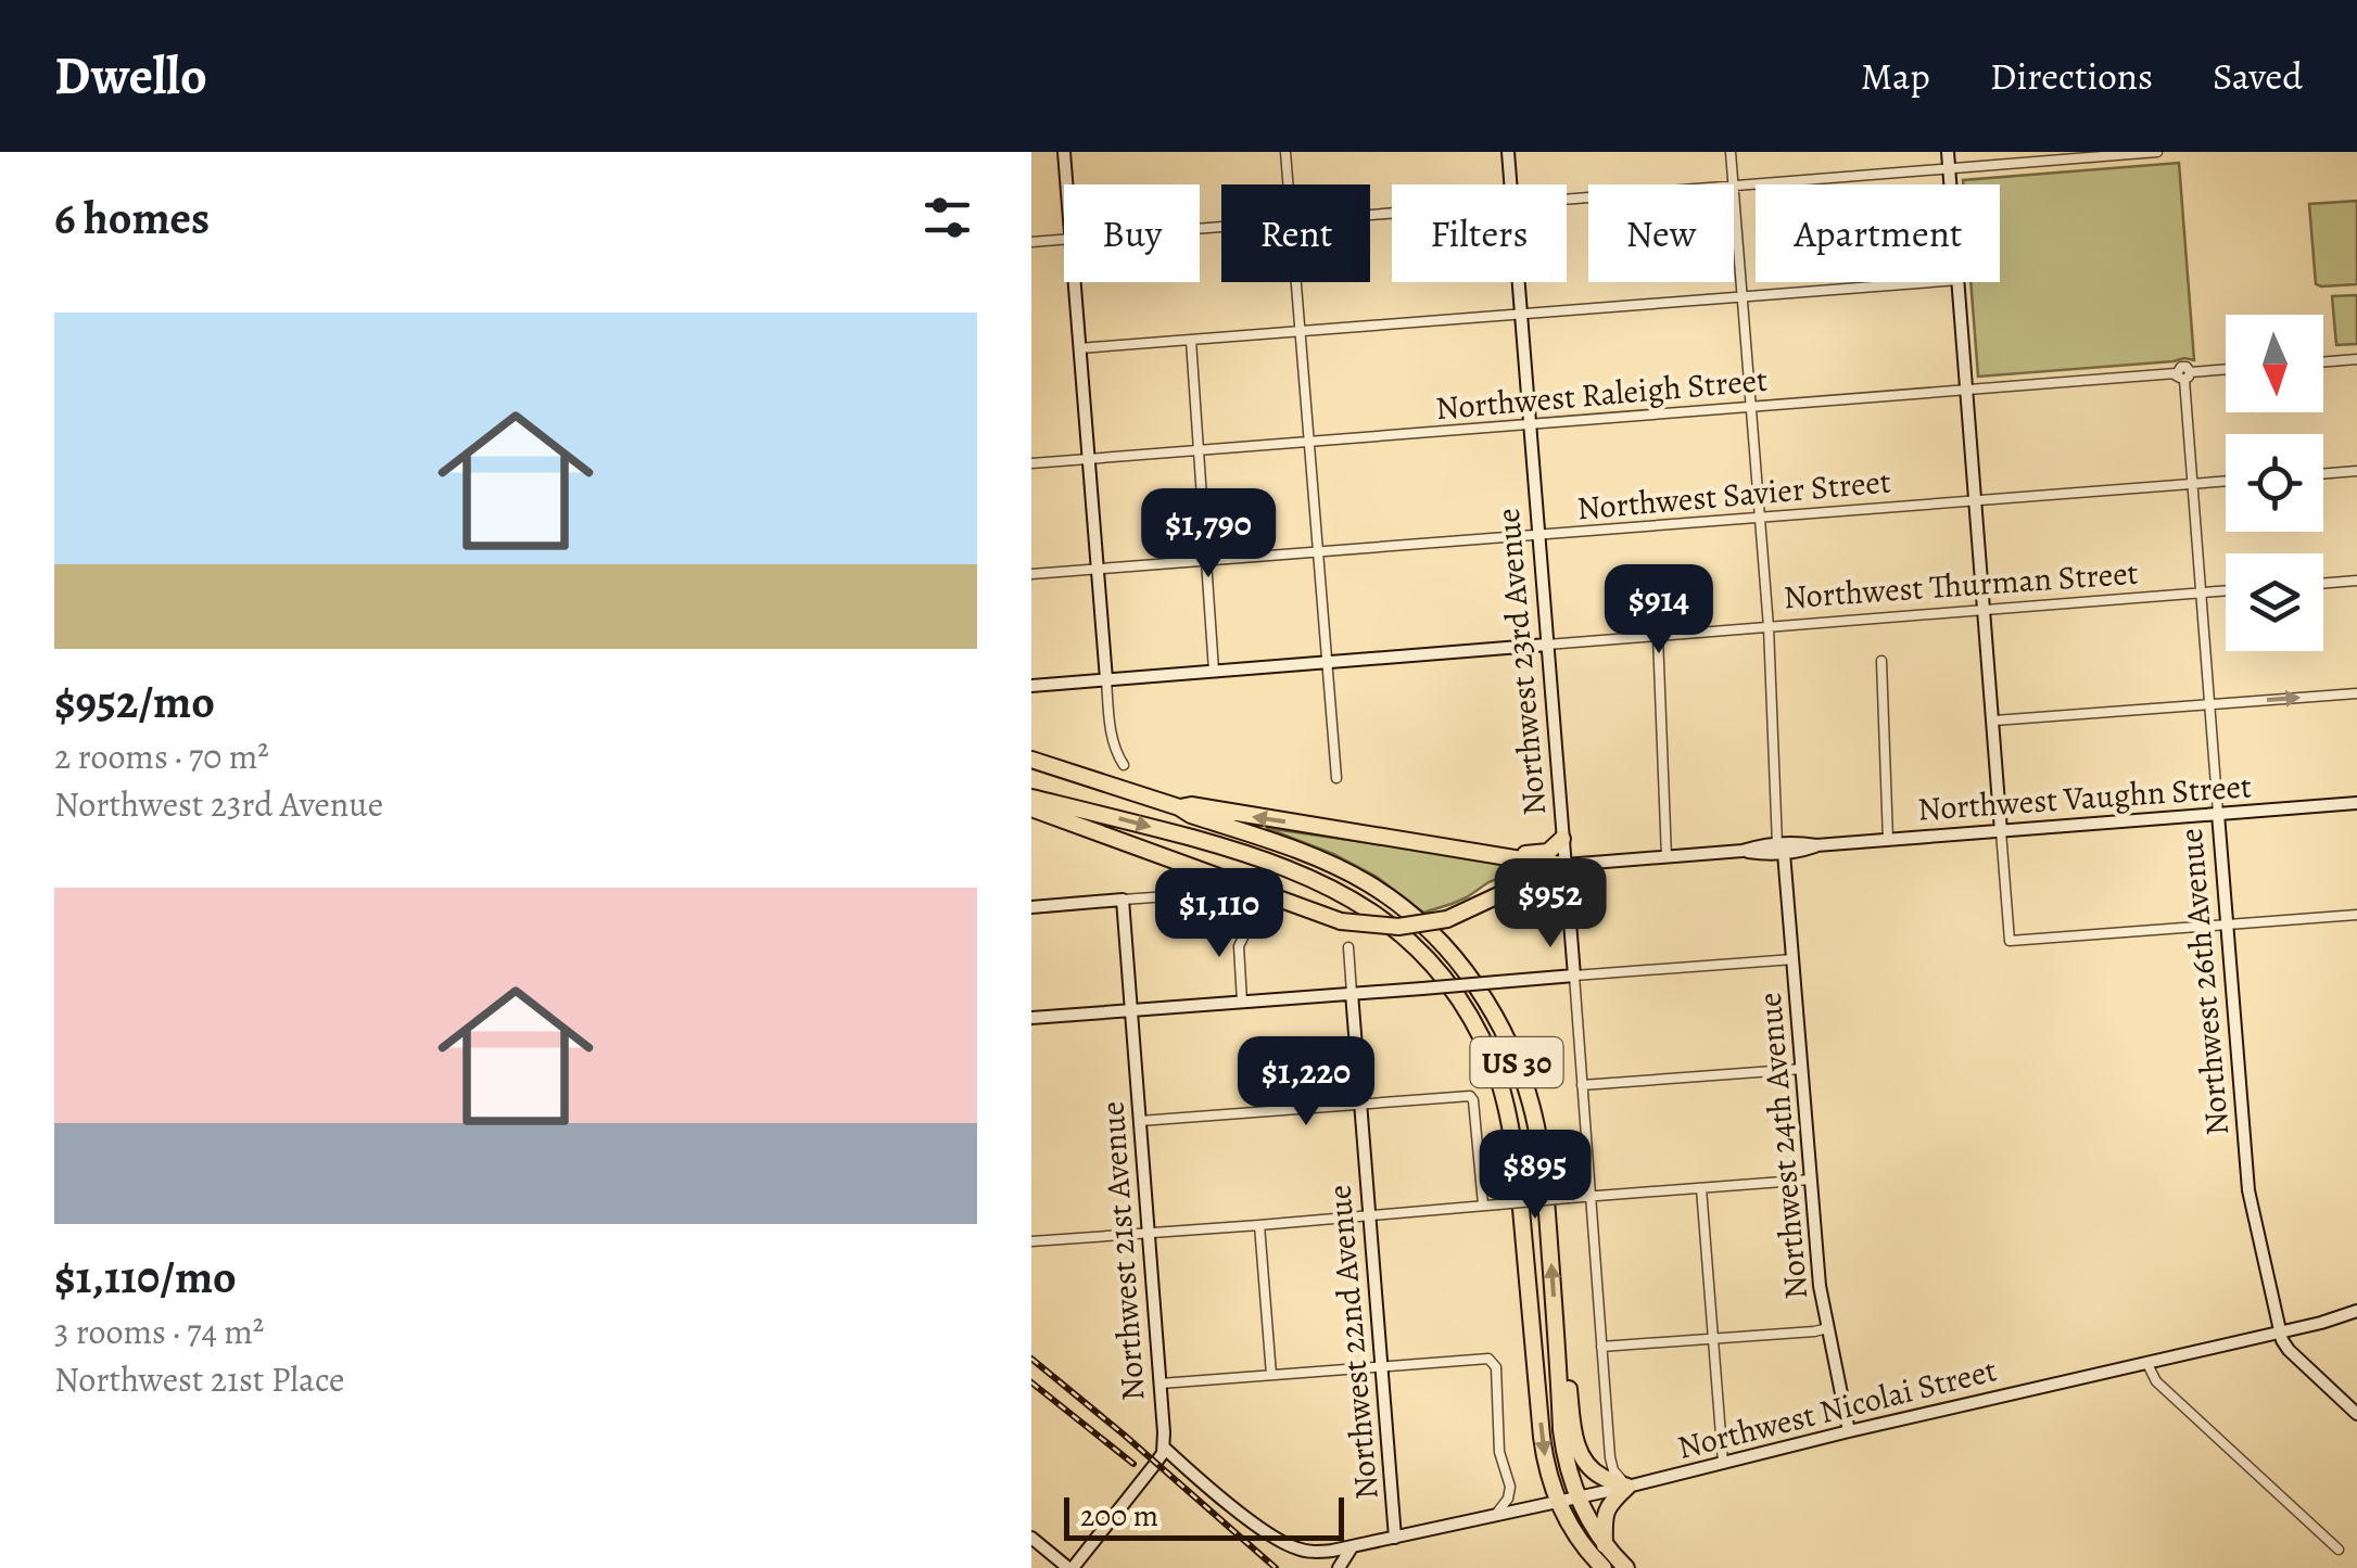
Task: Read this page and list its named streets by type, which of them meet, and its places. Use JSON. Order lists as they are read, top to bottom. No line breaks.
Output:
{"streets":{"highway":["US 30"],"street":["Northwest Raleigh Street","Northwest Savier Street","Northwest Thurman Street","Northwest 23rd Avenue","Northwest Vaughn Street","Northwest 26th Avenue","Northwest 24th Avenue","Northwest 21st Avenue","Northwest 22nd Avenue","Northwest Nicolai Street"]},"crossings":[["Northwest Raleigh Street","Northwest 23rd Avenue"],["Northwest Raleigh Street","Northwest 26th Avenue"],["Northwest Raleigh Street","Northwest 24th Avenue"],["Northwest Savier Street","Northwest 23rd Avenue"],["Northwest Savier Street","Northwest 26th Avenue"],["Northwest Savier Street","Northwest 24th Avenue"],["Northwest Thurman Street","Northwest 23rd Avenue"],["Northwest Thurman Street","Northwest 26th Avenue"],["Northwest Thurman Street","Northwest 24th Avenue"],["Northwest 23rd Avenue","Northwest Vaughn Street"],["Northwest 23rd Avenue","Northwest Nicolai Street"],["Northwest Vaughn Street","Northwest 26th Avenue"],["Northwest Vaughn Street","Northwest 24th Avenue"],["Northwest 26th Avenue","Northwest Nicolai Street"],["US 30","Northwest Nicolai Street"],["Northwest 24th Avenue","Northwest Nicolai Street"],["Northwest 21st Avenue","Northwest Nicolai Street"],["Northwest 22nd Avenue","Northwest Nicolai Street"]],"scale_bar":"200 m","north":"bottom","page":{"header":"Dwello","nav":["Map","Directions","Saved"],"heading":"6 homes","chip":["Buy","Rent","Filters","New","Apartment"],"list":[{"name":"$952/mo","note":"2 rooms · 70 m² · Northwest 23rd Avenue"},{"name":"$1,110/mo","note":"3 rooms · 74 m² · Northwest 21st Place"}],"price":["$1,790","$914","$952","$1,110","$1,220","$895"],"scale":"200 m"}}
